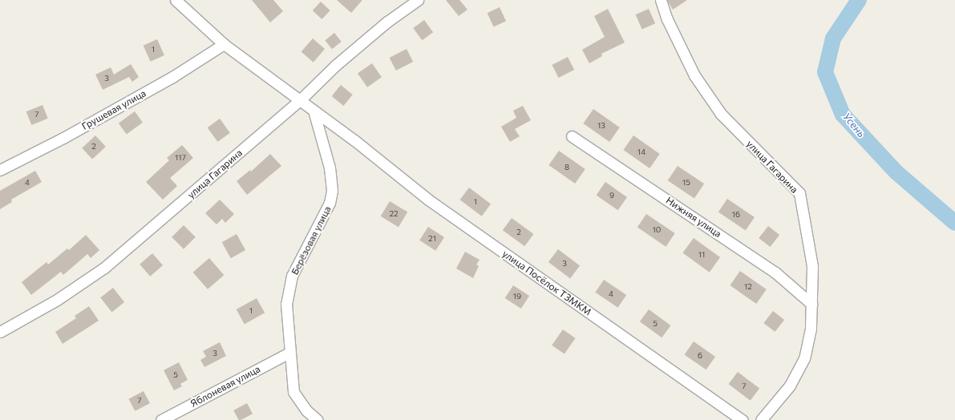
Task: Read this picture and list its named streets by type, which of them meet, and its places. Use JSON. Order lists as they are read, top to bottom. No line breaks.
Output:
{"streets":{"street":["Грушевая улица","улица Гагарина","Нижняя улица","Берёзовая улица","улица Посёлок ТЗМКМ","Яблоневая улица"]},"crossings":[["Грушевая улица","улица Посёлок ТЗМКМ"],["улица Гагарина","Нижняя улица"],["улица Гагарина","улица Посёлок ТЗМКМ"],["Берёзовая улица","улица Посёлок ТЗМКМ"],["Берёзовая улица","Яблоневая улица"]],"water":["Усень"],"house_numbers":["1","3","7","13","2","14","117","8","4","15","9","1","22","16","10","2","21","11","3","12","4","19","1","5","3","6","5","7","7"]}
